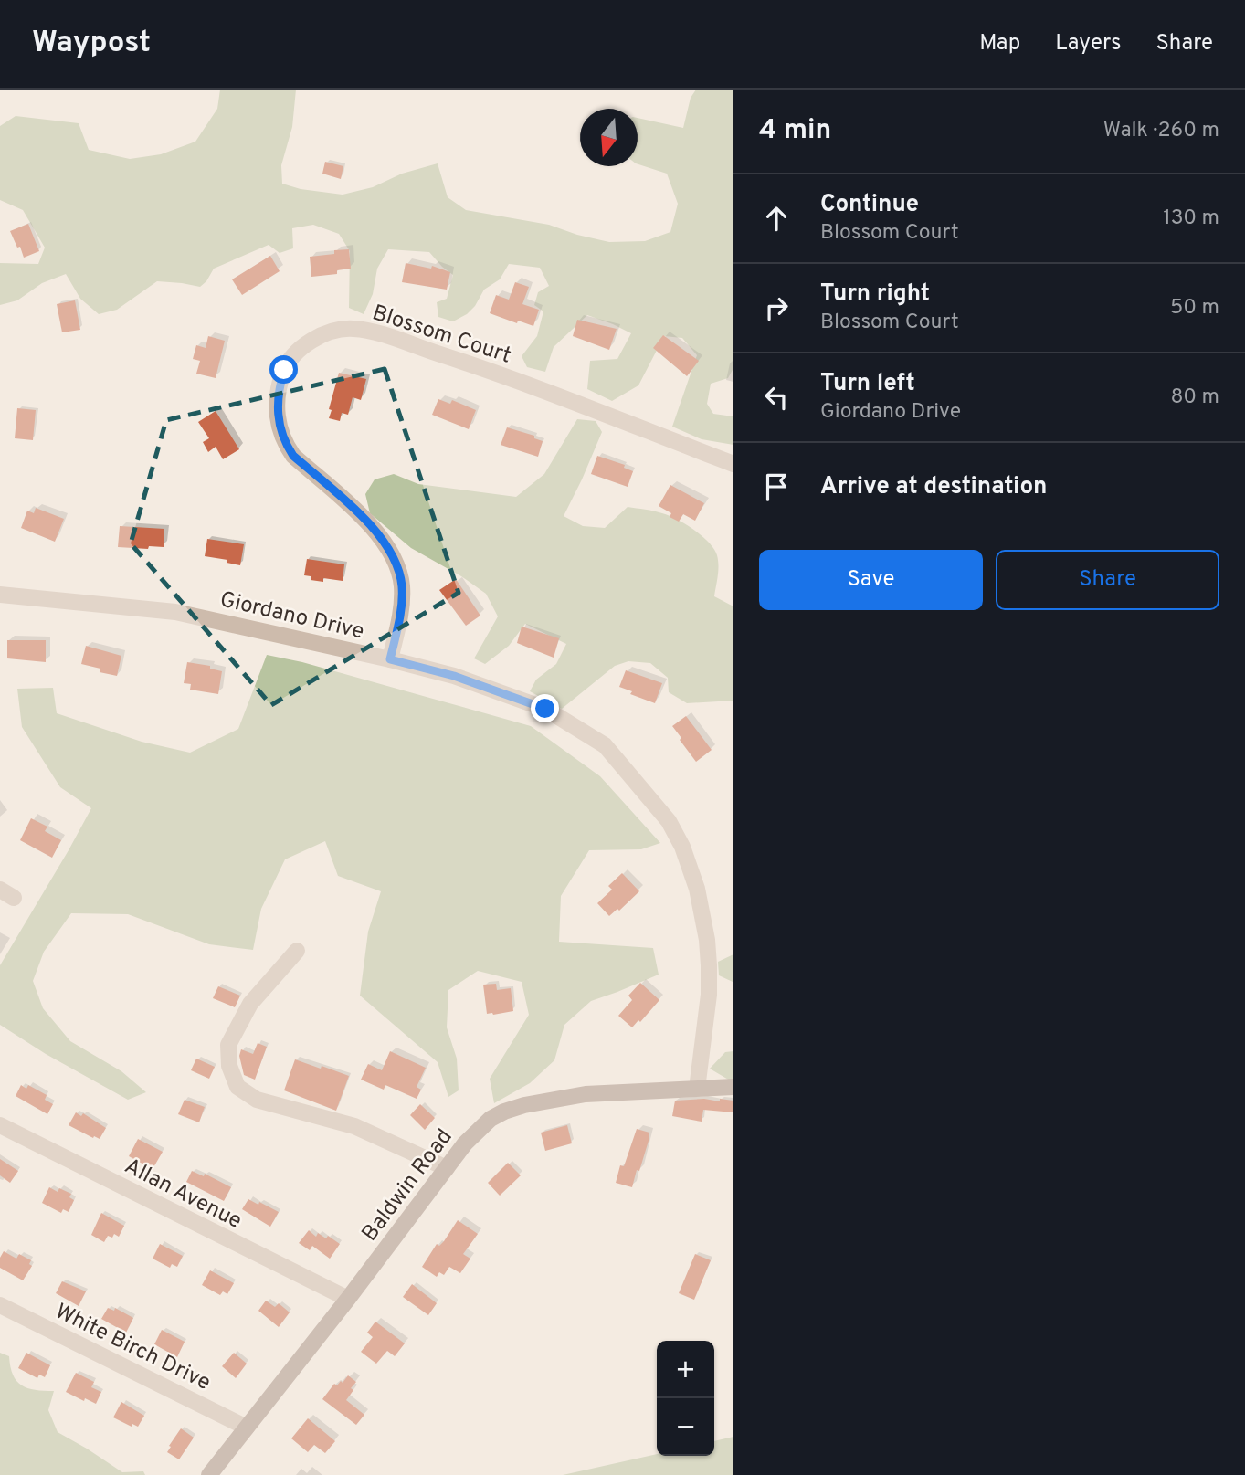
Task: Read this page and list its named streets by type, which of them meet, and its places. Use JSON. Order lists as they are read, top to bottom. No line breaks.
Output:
{"streets":{"street":["Blossom Court","Giordano Drive","Baldwin Road","Allan Avenue","White Birch Drive"]},"crossings":[["Blossom Court","Giordano Drive"],["Giordano Drive","Baldwin Road"],["Baldwin Road","Allan Avenue"],["Baldwin Road","White Birch Drive"]],"north":"bottom","page":{"header":"Waypost","nav":["Map","Layers","Share"],"heading":["4 min","Walk · 260 m"],"list":[["Continue","Blossom Court","130 m"],["Turn right","Blossom Court","50 m"],["Turn left","Giordano Drive","80 m"],"Arrive at destination"],"buttons":["Save","Share"],"map_buttons":["+","−"]}}
